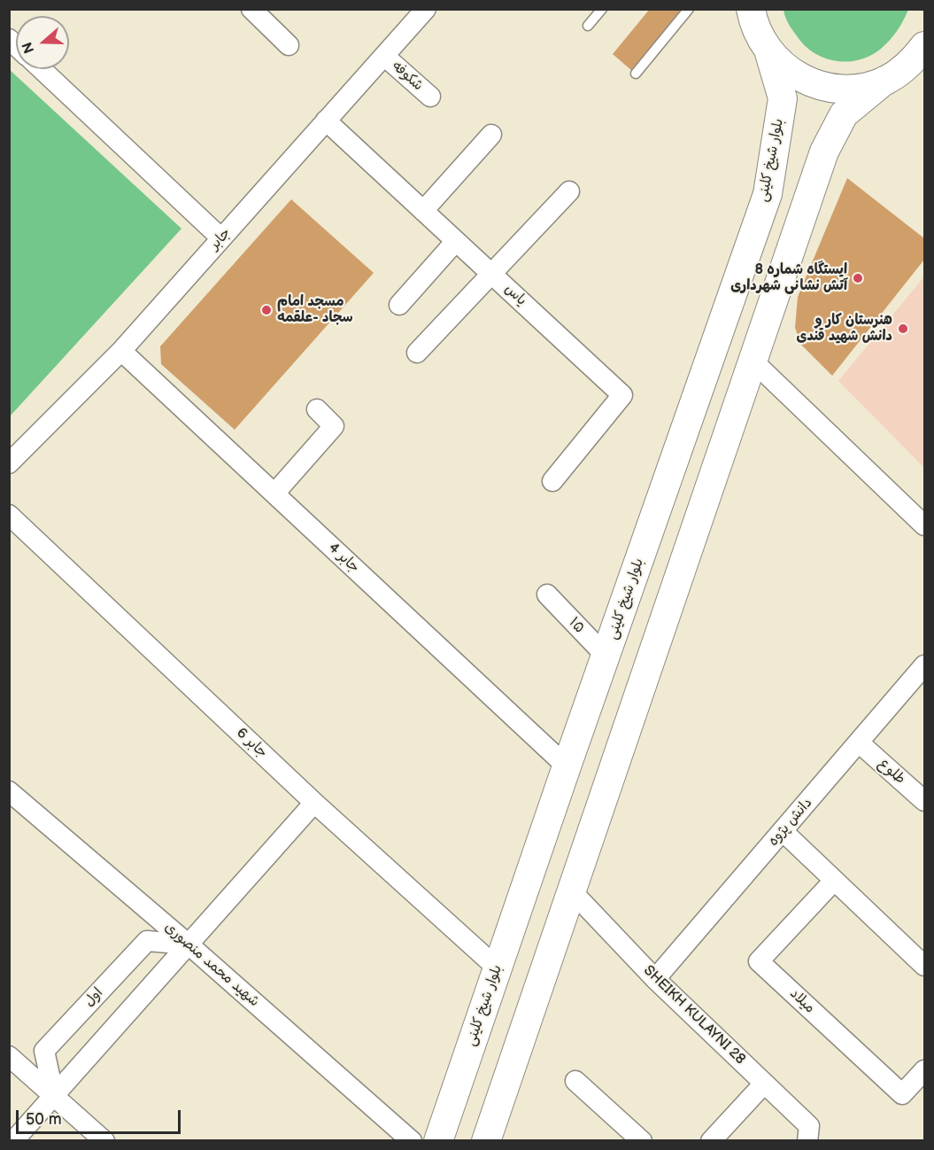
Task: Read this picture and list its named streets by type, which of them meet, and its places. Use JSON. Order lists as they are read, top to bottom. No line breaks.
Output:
{"streets":{"main road":["بلوار شیخ کلینی"],"street":["شکوفه","جابر","یاس","جابر 4","۱۵","جابر 6","طلوع","دانش پژوه","شهید محمد منصوری","اول","میلاد","SHEIKH KULAYNI 28"]},"crossings":[["شکوفه","جابر"],["بلوار شیخ کلینی","جابر 4"],["بلوار شیخ کلینی","۱۵"],["بلوار شیخ کلینی","جابر 6"],["جابر","یاس"],["جابر","جابر 4"],["طلوع","دانش پژوه"],["دانش پژوه","SHEIKH KULAYNI 28"],["شهید محمد منصوری","اول"]],"places":["ایستگاه شماره 8 آتش نشانی شهرداری","مسجد امام سجاد -علقمه","هنرستان کار و دانش شهید قندی"],"scale_bar":"50 m","north":"left"}
